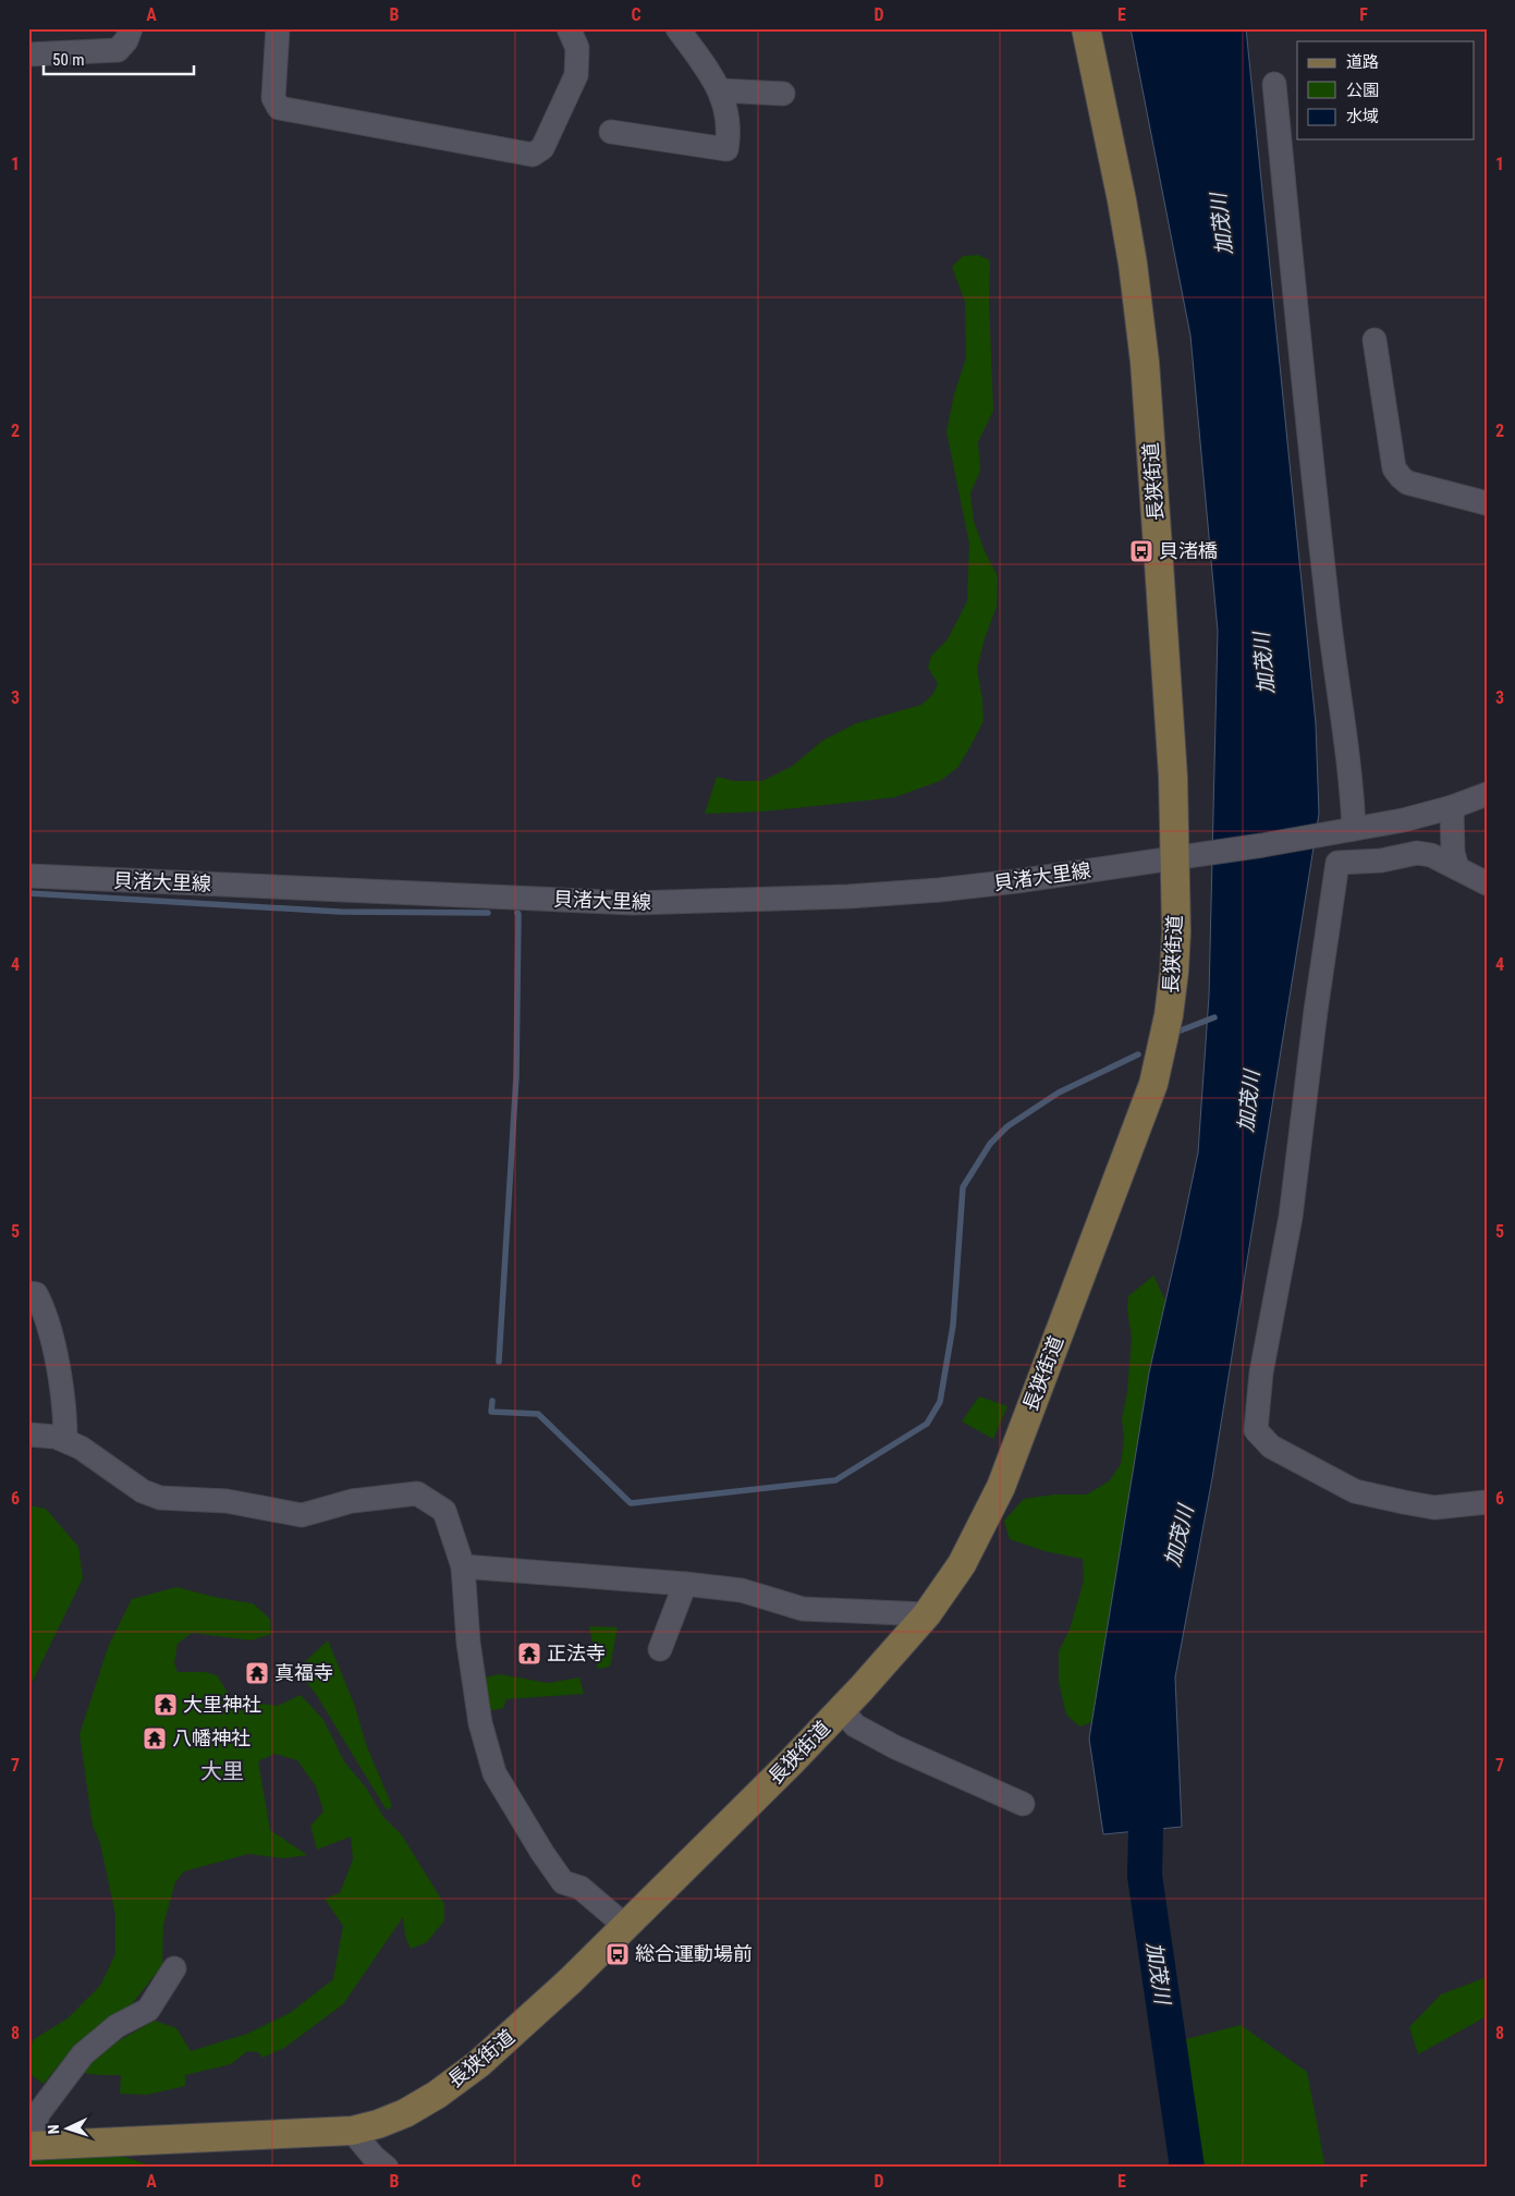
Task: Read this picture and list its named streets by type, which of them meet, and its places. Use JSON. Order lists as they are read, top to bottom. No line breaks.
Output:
{"streets":{"main road":["長狭街道"],"street":["貝渚大里線"]},"crossings":[["長狭街道","貝渚大里線"]],"districts":["大里"],"water":["加茂川"],"places":{"bus stop":["貝渚橋","総合運動場前"],"temple":["正法寺","真福寺","大里神社","八幡神社"]},"legend":["道路","公園","水域"],"scale_bar":"50 m","north":"left","grid":{"columns":["A","B","C","D","E","F"],"rows":["1","2","3","4","5","6","7","8"]}}
